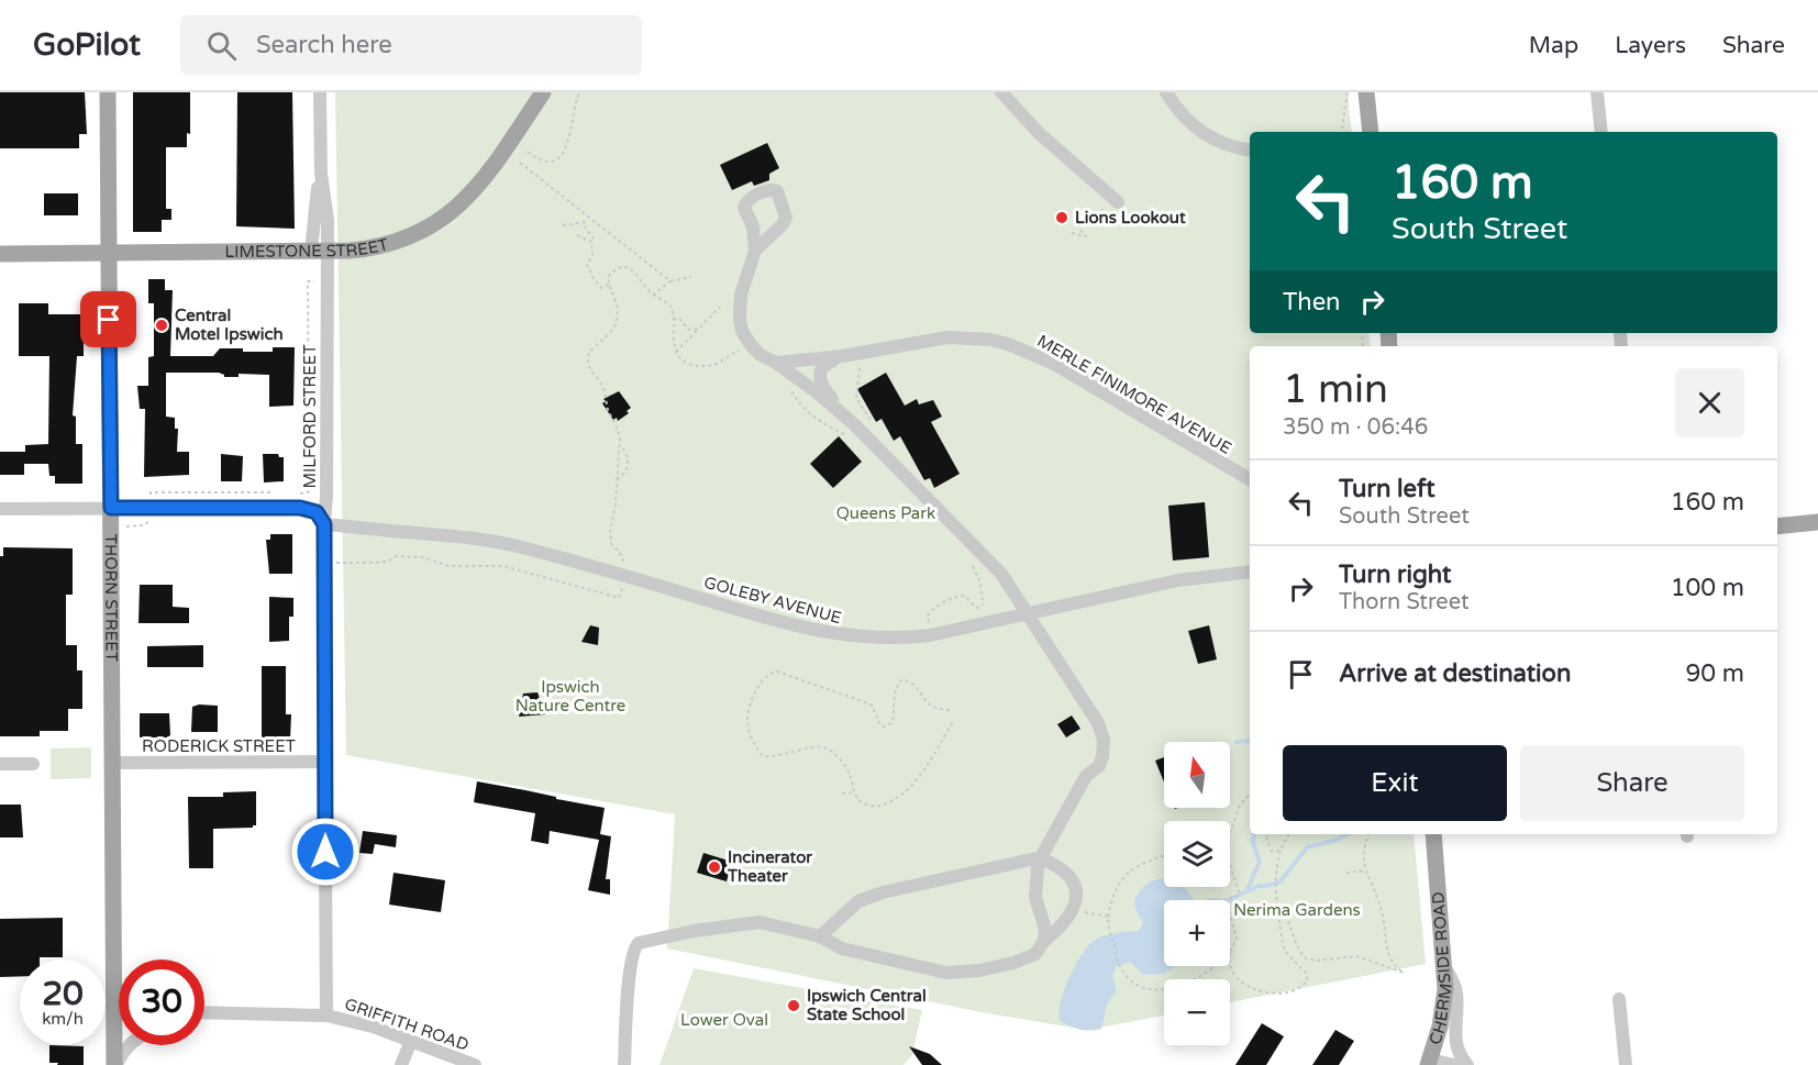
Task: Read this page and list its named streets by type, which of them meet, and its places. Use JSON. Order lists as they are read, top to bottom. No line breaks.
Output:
{"streets":{"main road":["LIMESTONE STREET","THORN STREET","CHERMSIDE ROAD"],"street":["MERLE FINIMORE AVENUE","MILFORD STREET","GOLEBY AVENUE","RODERICK STREET","GRIFFITH ROAD"]},"crossings":[["LIMESTONE STREET","MILFORD STREET"],["LIMESTONE STREET","THORN STREET"],["MILFORD STREET","GOLEBY AVENUE"],["MILFORD STREET","RODERICK STREET"],["MILFORD STREET","GRIFFITH ROAD"],["THORN STREET","RODERICK STREET"]],"parks":["Queens Park","Ipswich Nature Centre","Nerima Gardens","Lower Oval"],"places":["Lions Lookout","Central Motel Ipswich","Incinerator Theater","Ipswich Central State School"],"north":"top","page":{"header":"GoPilot","search":"Search here","nav":["Map","Layers","Share"],"turn":["160 m","South Street"],"then":"Then","heading":["1 min","350 m · 06:46"],"list":[{"name":"Turn left","note":"South Street","value":"160 m"},{"name":"Turn right","note":"Thorn Street","value":"100 m"},{"name":"Arrive at destination","value":"90 m"}],"buttons":["Exit","Share"],"map_buttons":["+","−"],"speed":"20 km/h","limit":"30"}}
